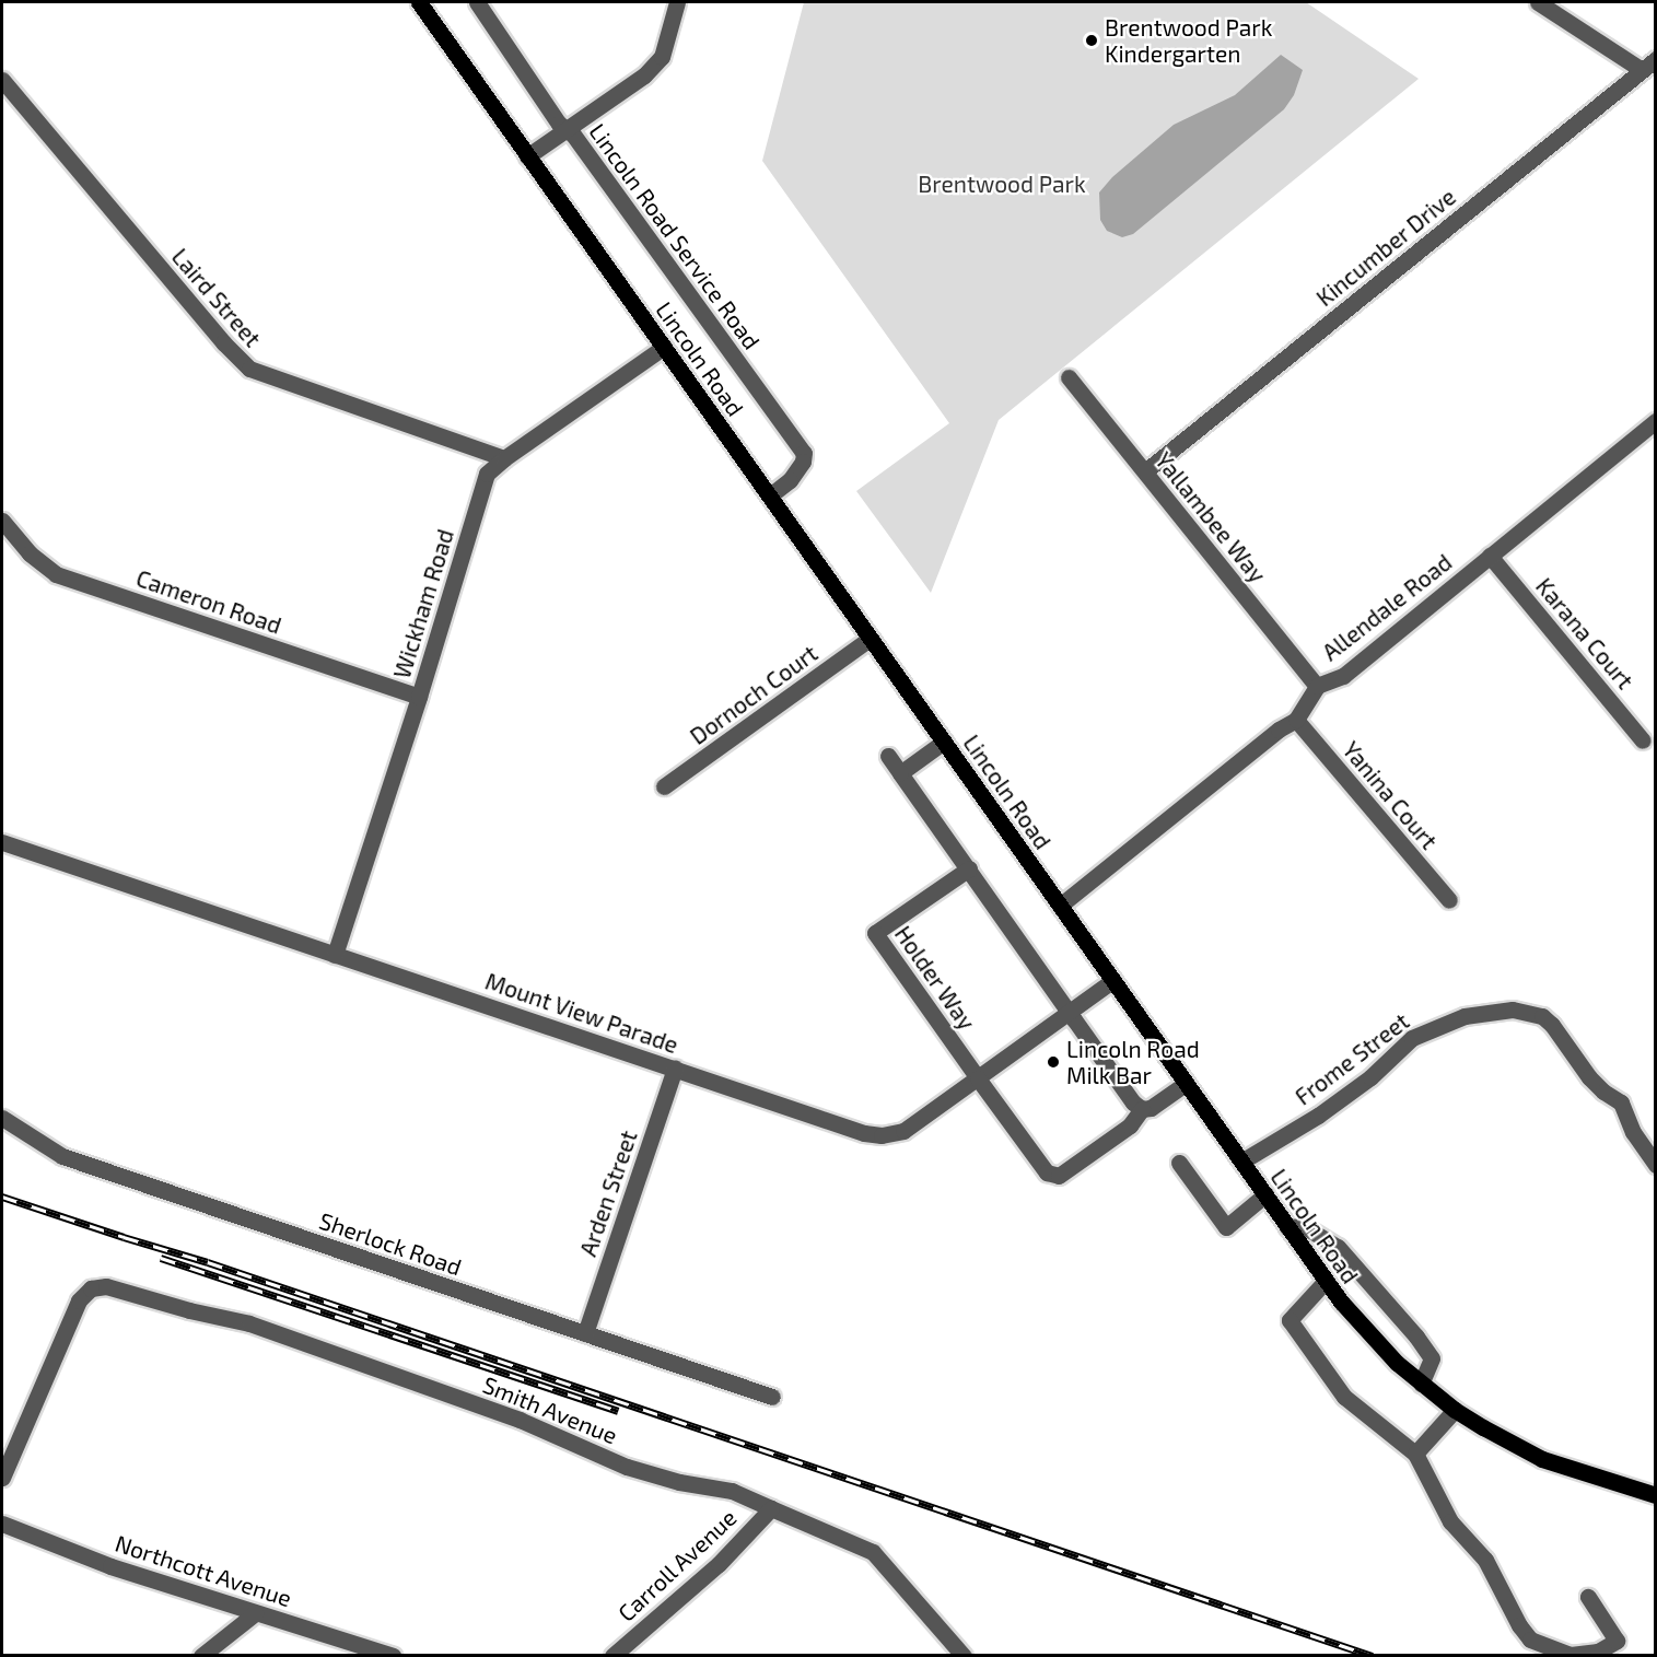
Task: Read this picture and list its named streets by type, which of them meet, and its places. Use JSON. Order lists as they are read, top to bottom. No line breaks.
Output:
{"streets":{"main road":["Lincoln Road"],"street":["Lincoln Road Service Road","Kincumber Drive","Laird Street","Yallambee Way","Cameron Road","Wickham Road","Allendale Road","Karana Court","Dornoch Court","Yanina Court","Holder Way","Mount View Parade","Frome Street","Arden Street","Sherlock Road","Smith Avenue","Carroll Avenue","Northcott Avenue"]},"crossings":[["Lincoln Road Service Road","Lincoln Road"],["Kincumber Drive","Yallambee Way"],["Laird Street","Wickham Road"],["Lincoln Road","Wickham Road"],["Lincoln Road","Allendale Road"],["Lincoln Road","Dornoch Court"],["Lincoln Road","Mount View Parade"],["Lincoln Road","Frome Street"],["Yallambee Way","Allendale Road"],["Cameron Road","Wickham Road"],["Wickham Road","Mount View Parade"],["Allendale Road","Karana Court"],["Allendale Road","Yanina Court"],["Holder Way","Mount View Parade"],["Mount View Parade","Arden Street"],["Arden Street","Sherlock Road"],["Smith Avenue","Carroll Avenue"]],"parks":["Brentwood Park"],"places":["Brentwood Park Kindergarten","Lincoln Road Milk Bar"]}
